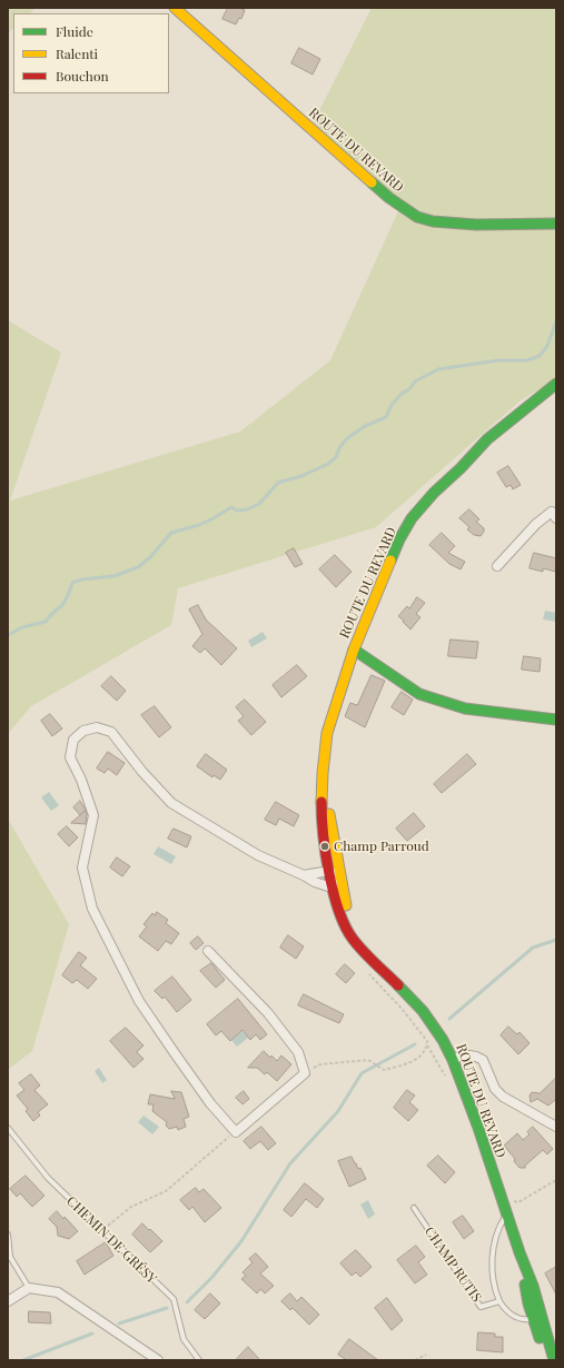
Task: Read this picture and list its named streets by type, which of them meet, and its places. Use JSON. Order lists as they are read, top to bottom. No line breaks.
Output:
{"streets":{"main road":["ROUTE DU REVARD"],"lane":["CHEMIN DE GRÉSY","CHAMP RUTIS"]},"crossings":[["ROUTE DU REVARD","CHAMP RUTIS"]],"places":["Champ Parroud"],"legend":["Fluide","Ralenti","Bouchon"]}
